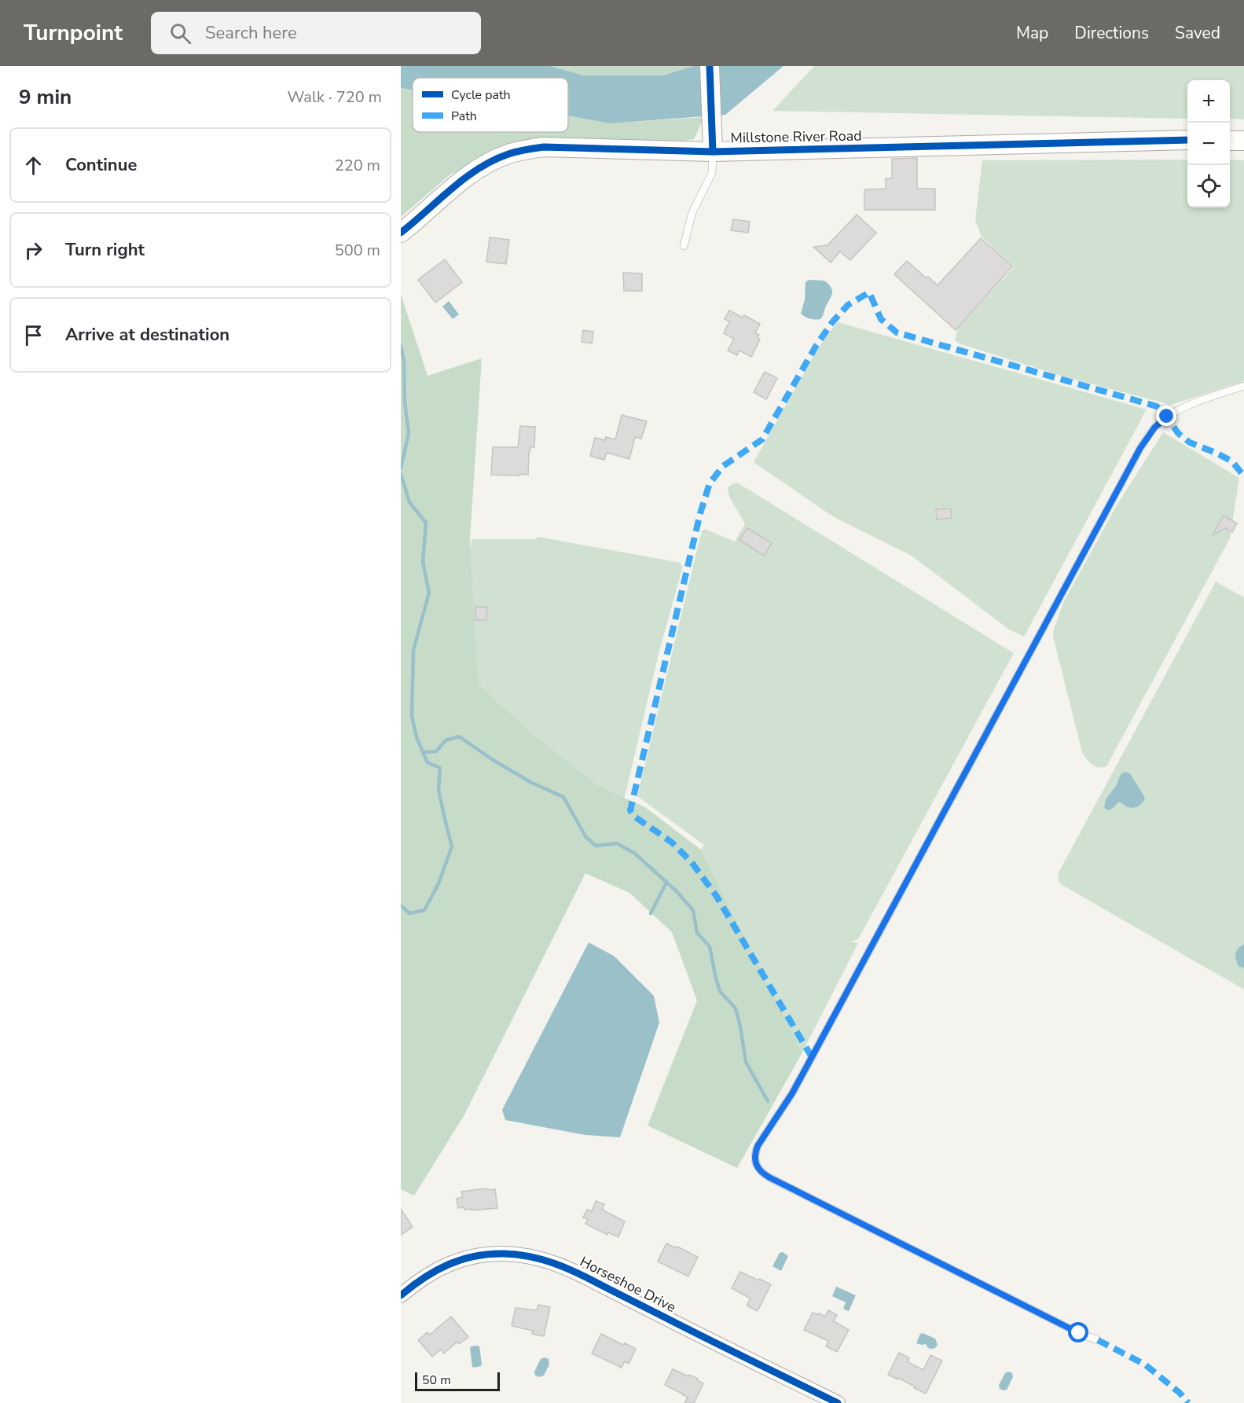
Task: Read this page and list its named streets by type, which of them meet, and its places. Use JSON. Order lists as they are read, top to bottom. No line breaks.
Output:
{"streets":{"main road":["Millstone River Road"],"street":["Horseshoe Drive"]},"legend":["Cycle path","Path"],"scale_bar":"50 m","page":{"header":"Turnpoint","search":"Search here","nav":["Map","Directions","Saved"],"heading":["9 min","Walk · 720 m"],"map_buttons":["+","−"],"list":[["Continue","220 m"],["Turn right","500 m"],"Arrive at destination"],"scale":"50 m"}}
